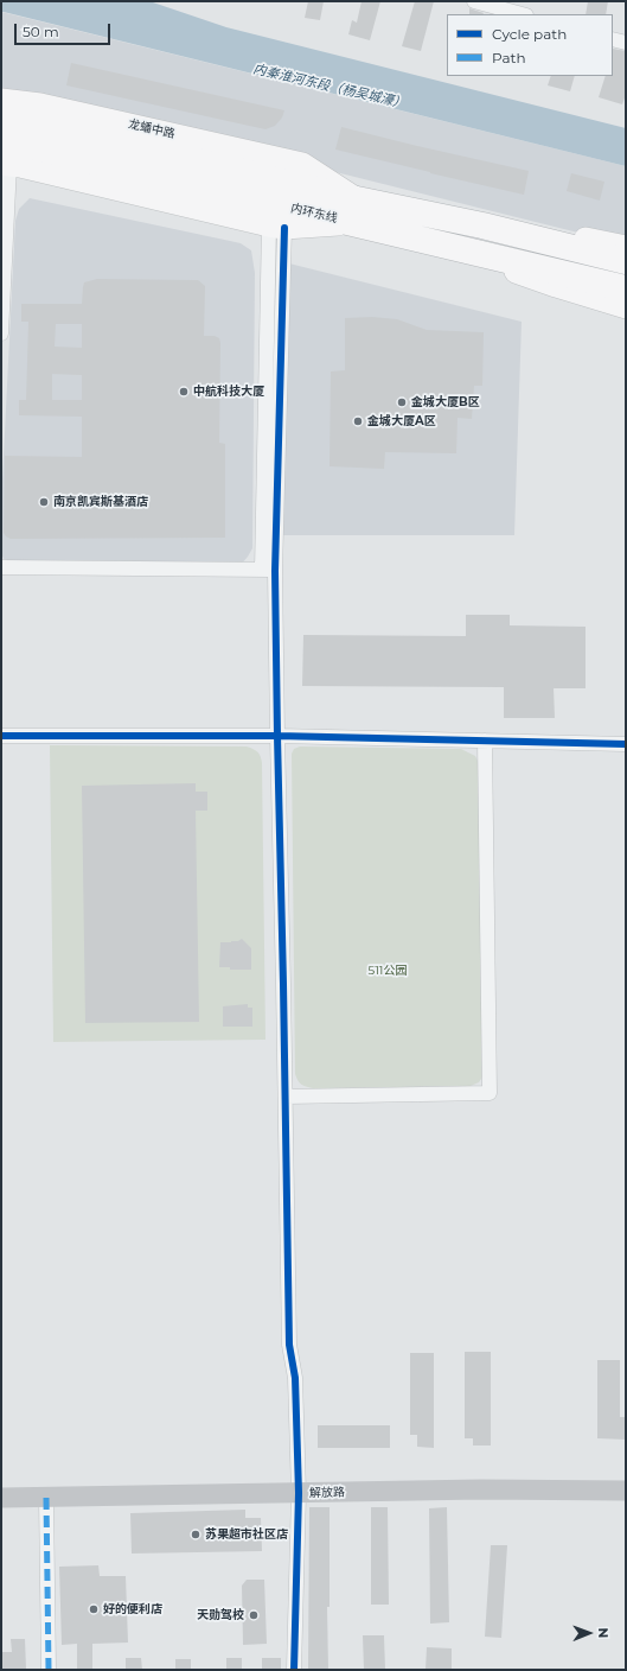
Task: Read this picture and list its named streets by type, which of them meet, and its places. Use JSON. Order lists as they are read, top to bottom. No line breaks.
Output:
{"streets":{"highway":["内环东线"],"main road":["龙蟠中路"],"street":["解放路"]},"crossings":[["龙蟠中路","内环东线"]],"water":["内秦淮河东段（杨吴城濠）"],"parks":["511公园"],"places":["中航科技大厦","金城大厦B区","金城大厦A区","南京凯宾斯基酒店","苏果超市社区店","好的便利店","天勋驾校"],"legend":["Cycle path","Path"],"scale_bar":"50 m","north":"right"}
